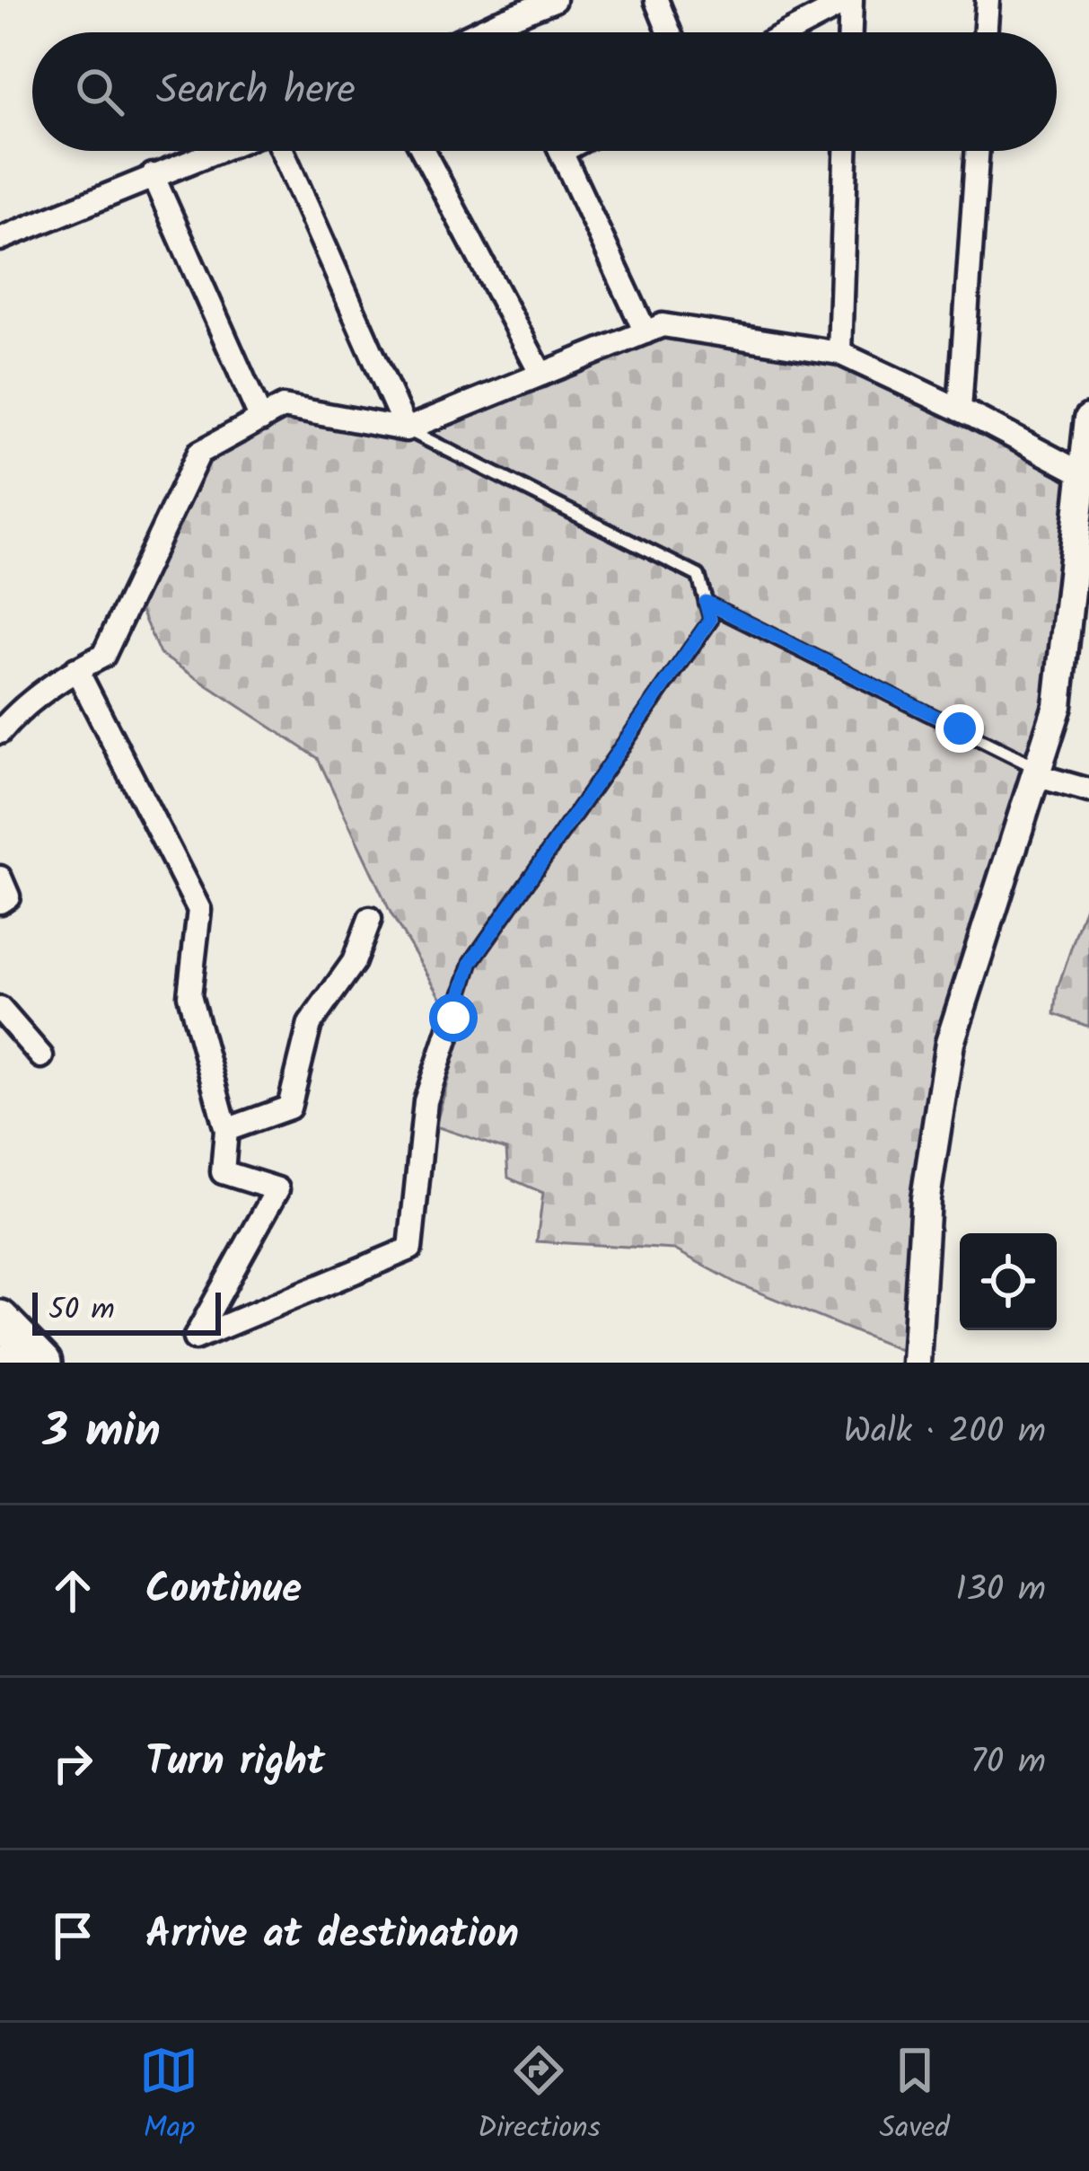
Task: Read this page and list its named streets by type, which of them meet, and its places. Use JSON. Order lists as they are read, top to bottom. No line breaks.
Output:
{"scale_bar":"50 m","page":{"search":"Search here","scale":"50 m","heading":["3 min","Walk · 200 m"],"list":[["Continue","130 m"],["Turn right","70 m"],"Arrive at destination"],"nav":["Map","Directions","Saved"]}}
